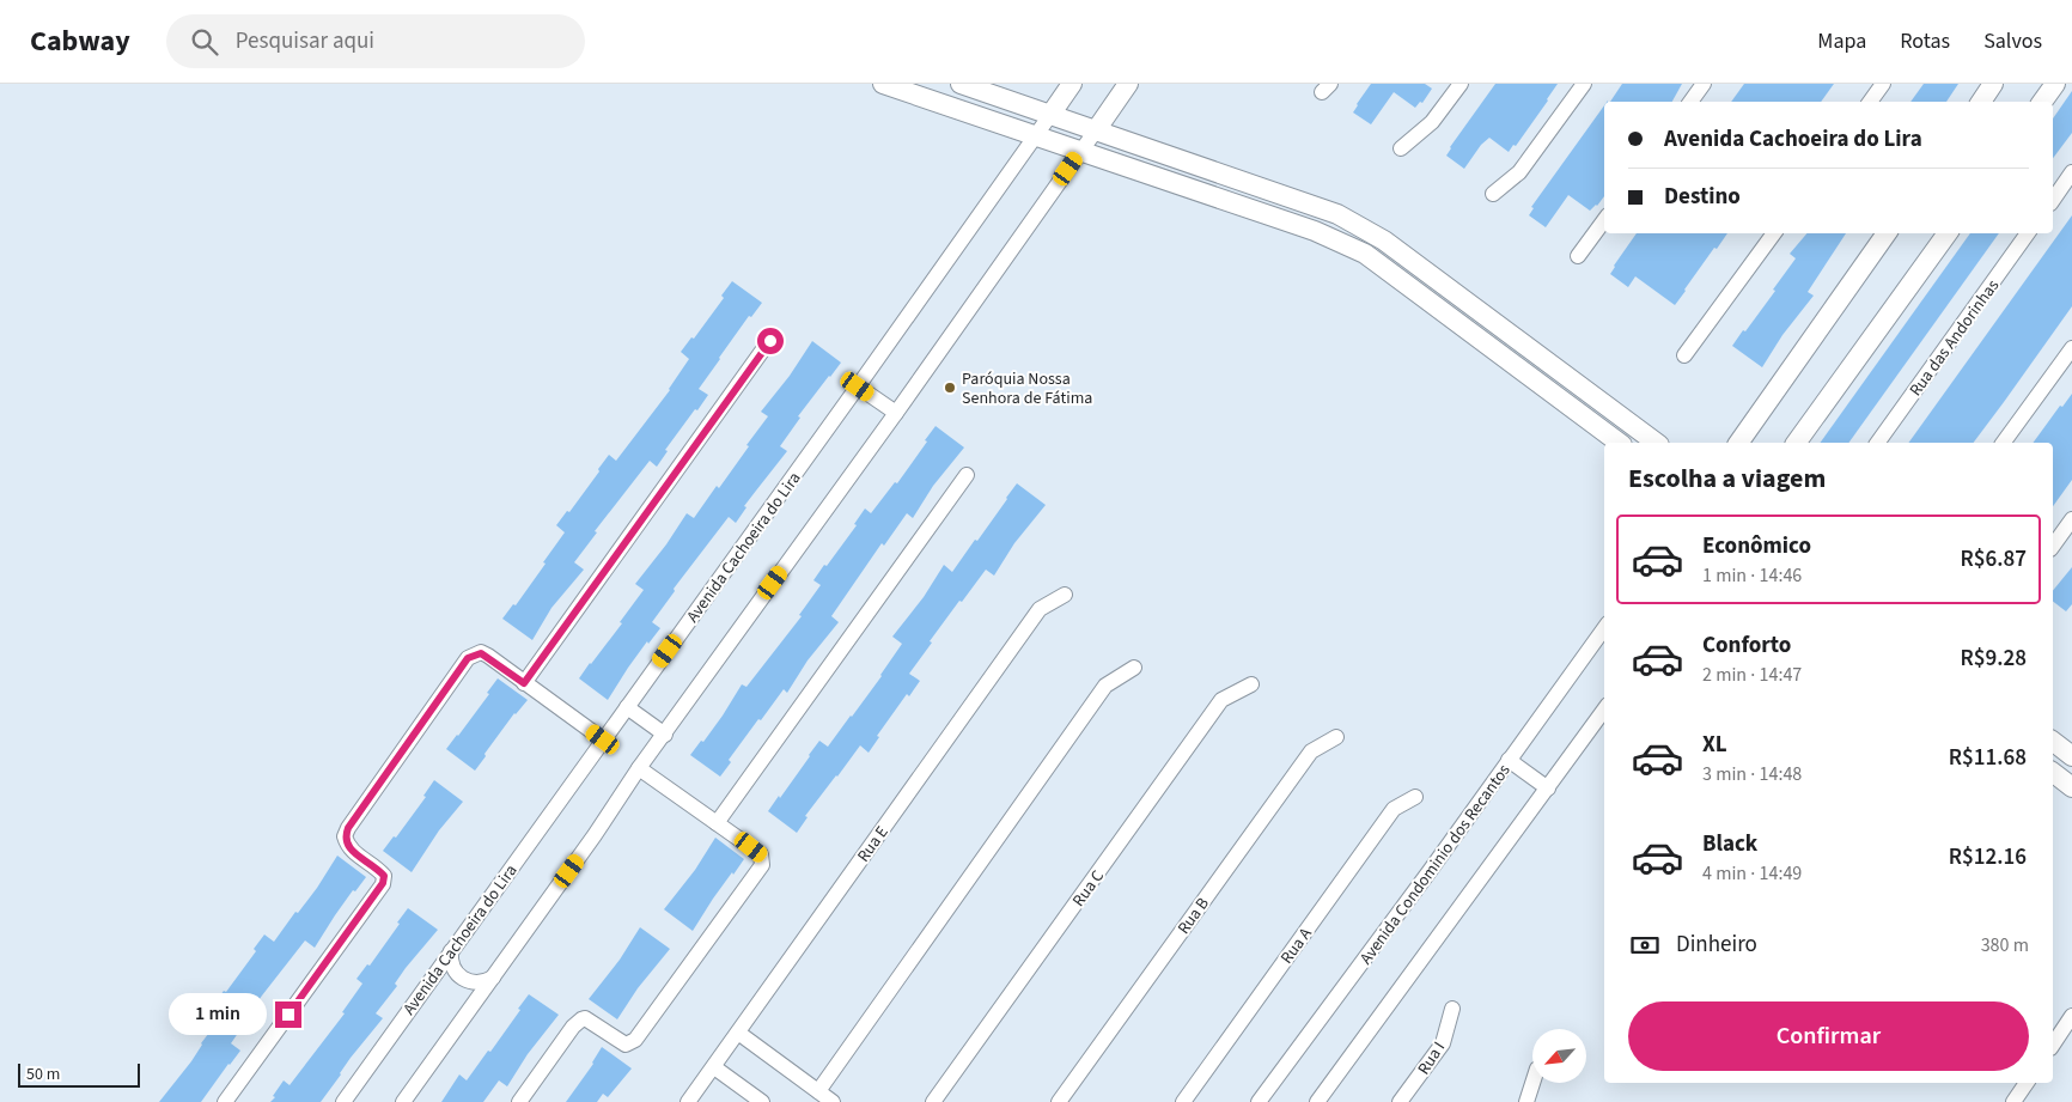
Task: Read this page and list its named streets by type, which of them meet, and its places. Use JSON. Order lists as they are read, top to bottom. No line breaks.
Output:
{"streets":{"street":["Rua das Andorinhas","Avenida Cachoeira do Lira","Rua E","Avenida Condominio dos Recantos","Rua C","Rua B","Rua A","Rua I"]},"places":["Paróquia Nossa Senhora de Fátima"],"scale_bar":"50 m","north":"bottom left","page":{"header":"Cabway","search":"Pesquisar aqui","nav":["Mapa","Rotas","Salvos"],"banner":["Avenida Cachoeira do Lira","Destino"],"heading":"Escolha a viagem","list":[{"name":"Econômico","note":"1 min · 14:46","value":"R$6.87"},{"name":"Conforto","note":"2 min · 14:47","value":"R$9.28"},{"name":"XL","note":"3 min · 14:48","value":"R$11.68"},{"name":"Black","note":"4 min · 14:49","value":"R$12.16"}],"pay":["Dinheiro","380 m"],"buttons":"Confirmar","bubble":"1 min","scale":"50 m"}}
